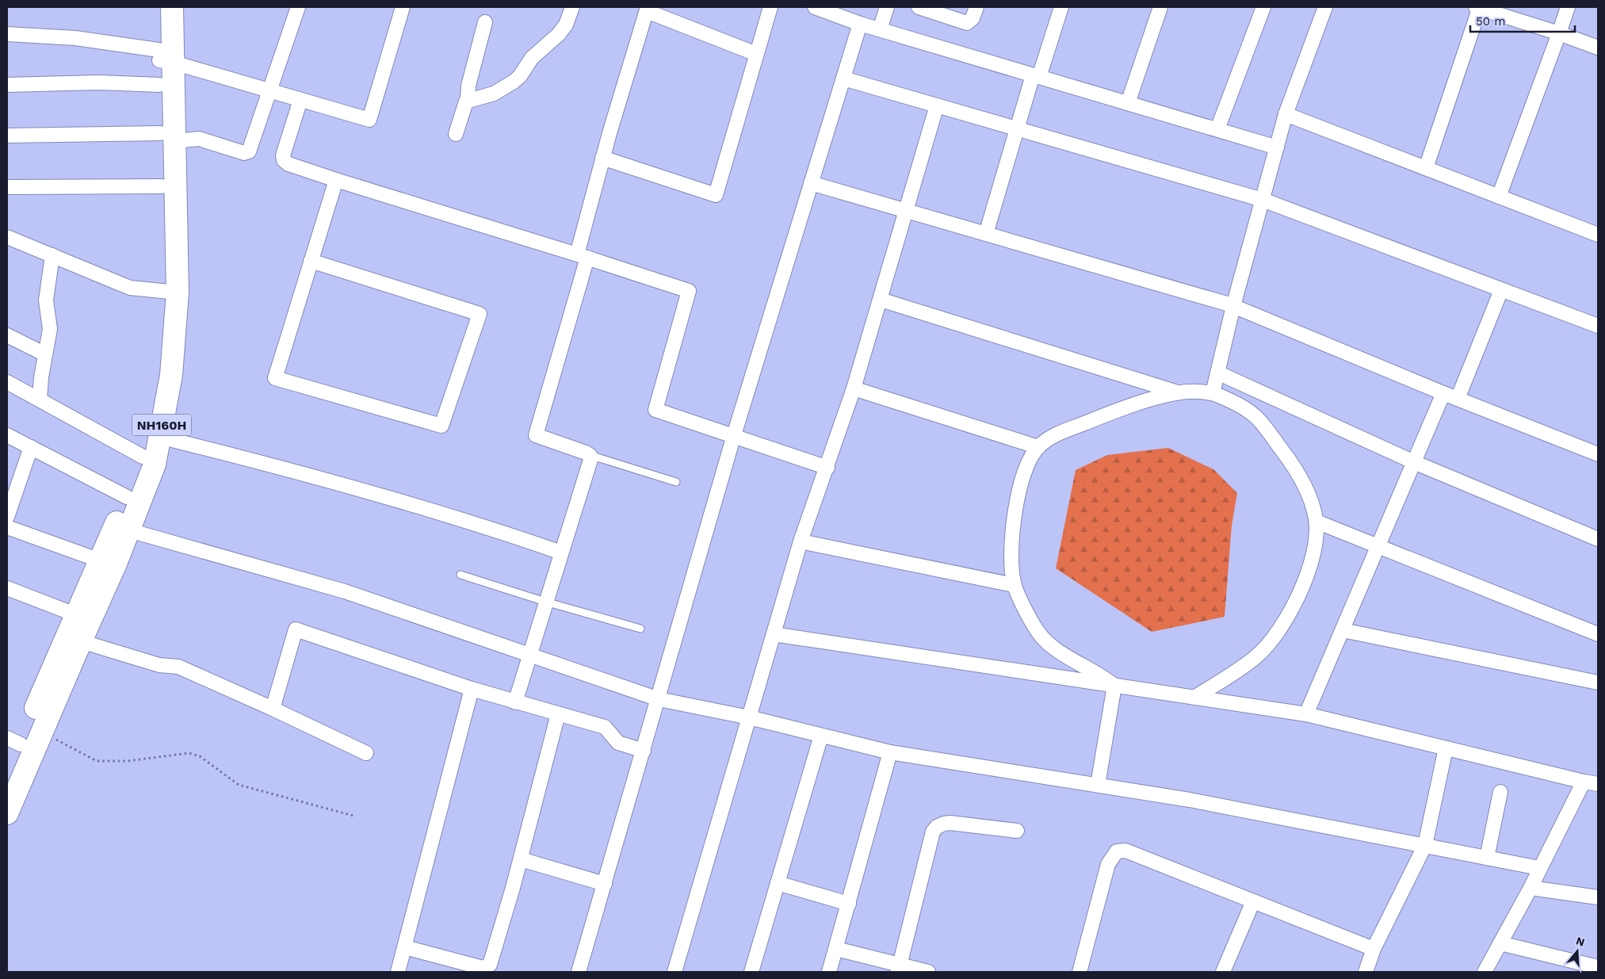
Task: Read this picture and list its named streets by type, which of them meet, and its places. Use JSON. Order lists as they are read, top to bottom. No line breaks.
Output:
{"streets":{"highway":["NH160H"]},"scale_bar":"50 m","north":"top"}
